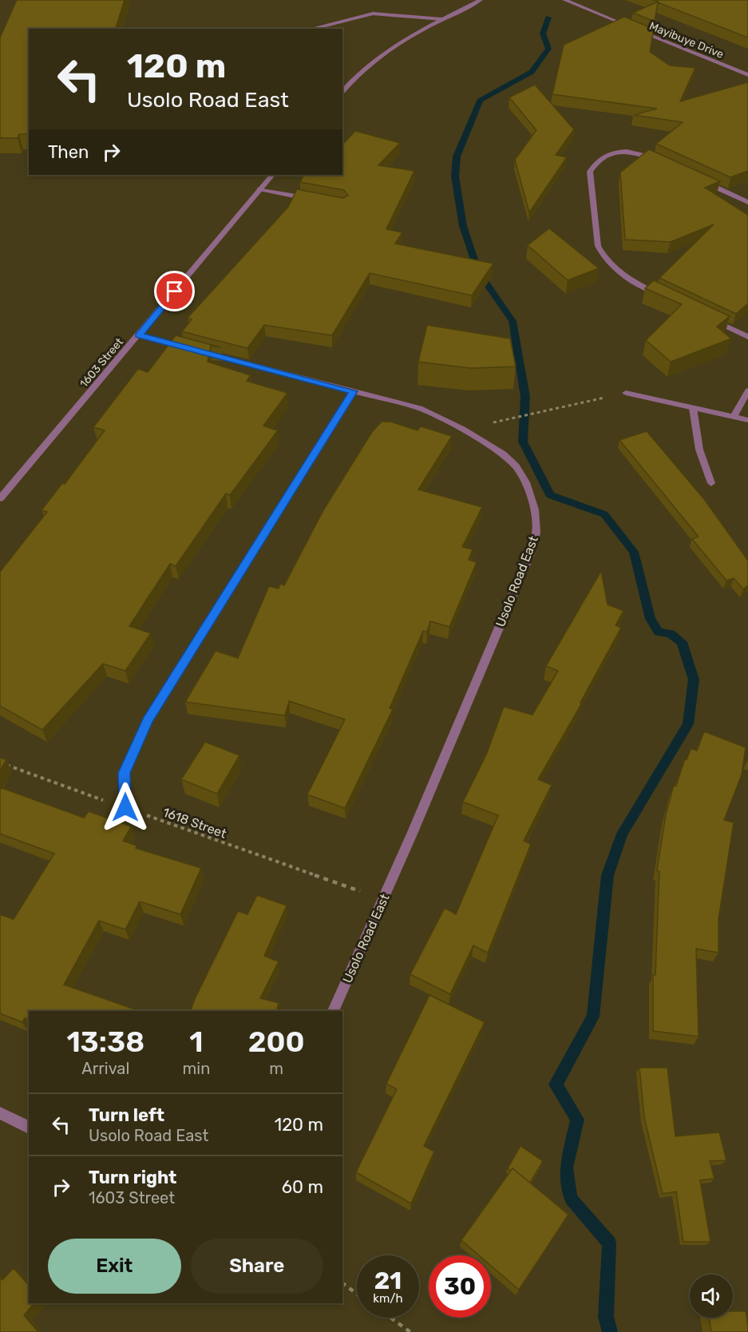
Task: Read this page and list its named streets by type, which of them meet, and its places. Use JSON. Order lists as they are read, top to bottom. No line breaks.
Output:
{"streets":{"street":["Mayibuye Drive","1603 Street","Usolo Road East"],"path":["1618 Street"]},"crossings":[["1603 Street","Usolo Road East"],["Usolo Road East","1618 Street"]],"page":{"turn":["120 m","Usolo Road East"],"then":"Then","eta":["13:38","Arrival","1","min","200","m"],"list":[{"name":"Turn left","note":"Usolo Road East","value":"120 m"},{"name":"Turn right","note":"1603 Street","value":"60 m"}],"buttons":["Exit","Share"],"speed":"21 km/h","limit":"30"}}
